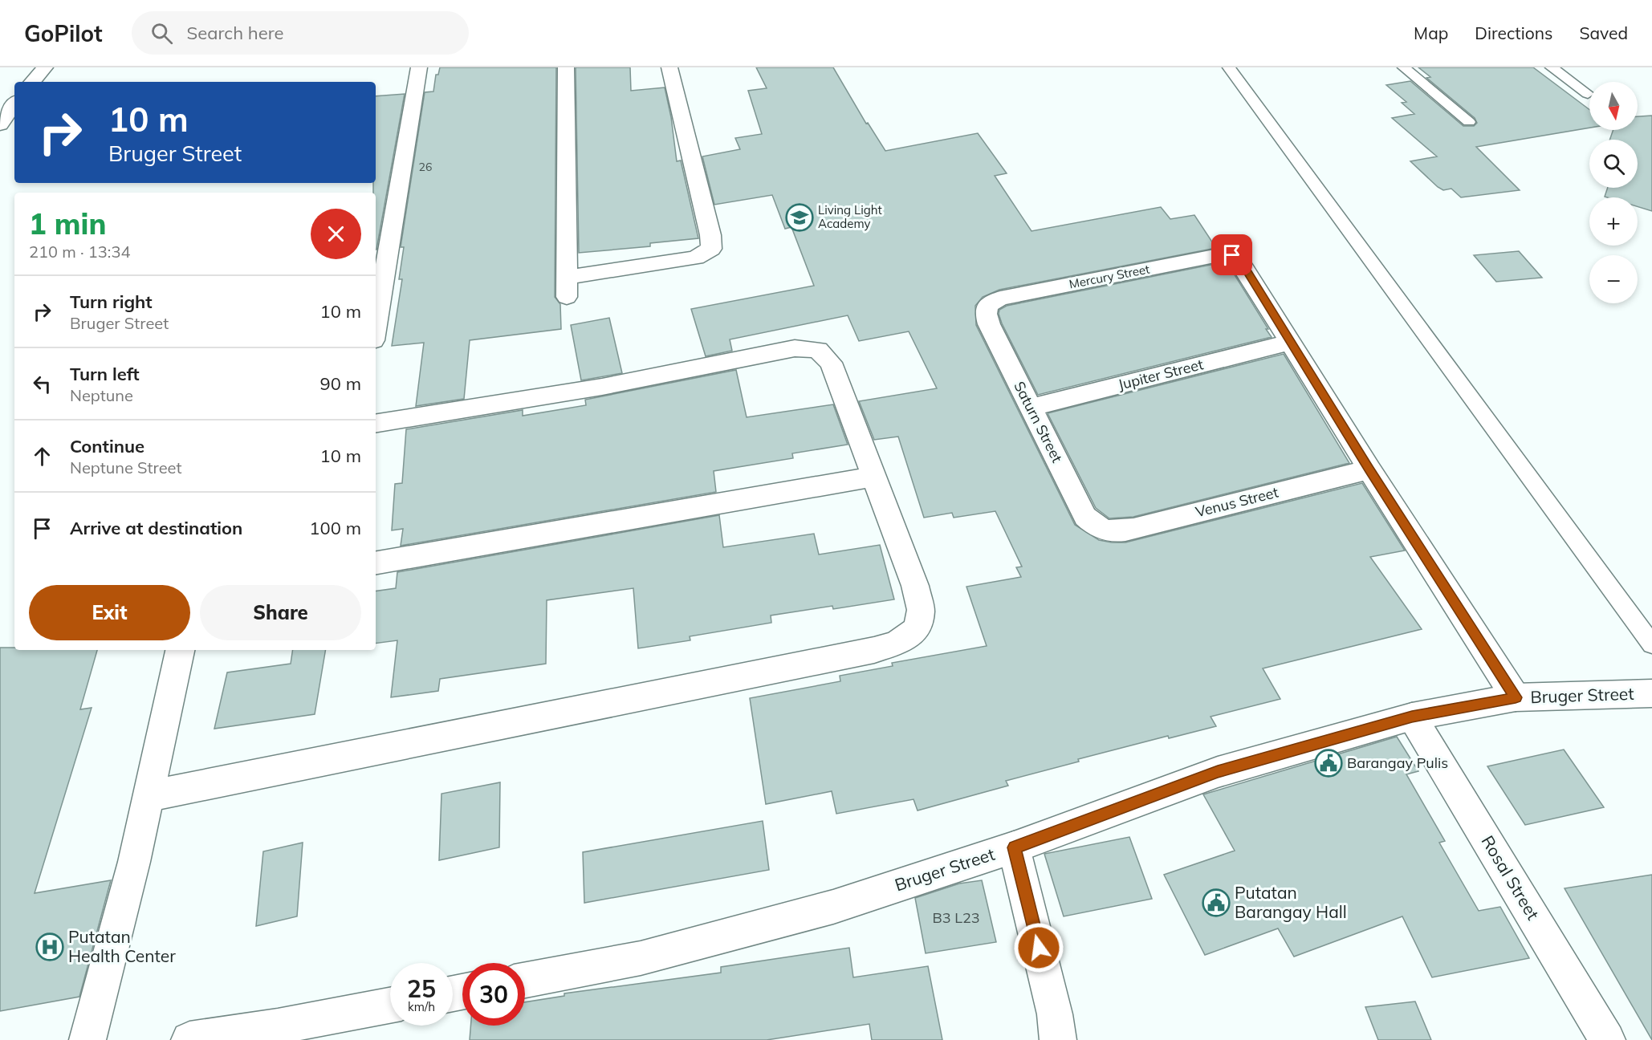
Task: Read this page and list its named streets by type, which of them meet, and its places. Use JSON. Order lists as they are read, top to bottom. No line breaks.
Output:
{"streets":{"street":["Mercury Street","Jupiter Street","Saturn Street","Venus Street","Bruger Street","Rosal Street"]},"crossings":[["Mercury Street","Jupiter Street"],["Mercury Street","Saturn Street"],["Jupiter Street","Saturn Street"],["Saturn Street","Venus Street"],["Bruger Street","Rosal Street"]],"places":{"school or university":["Living Light Academy"],"public building":["Barangay Pulis","Putatan Barangay Hall"],"hospital":["Putatan Health Center"]},"house_numbers":["26","B3 L23"],"north":"bottom","page":{"header":"GoPilot","search":"Search here","nav":["Map","Directions","Saved"],"map_buttons":["+","−"],"turn":["10 m","Bruger Street"],"heading":["1 min","210 m · 13:34"],"list":[{"name":"Turn right","note":"Bruger Street","value":"10 m"},{"name":"Turn left","note":"Neptune","value":"90 m"},{"name":"Continue","note":"Neptune Street","value":"10 m"},{"name":"Arrive at destination","value":"100 m"}],"buttons":["Exit","Share"],"speed":"25 km/h","limit":"30"}}
